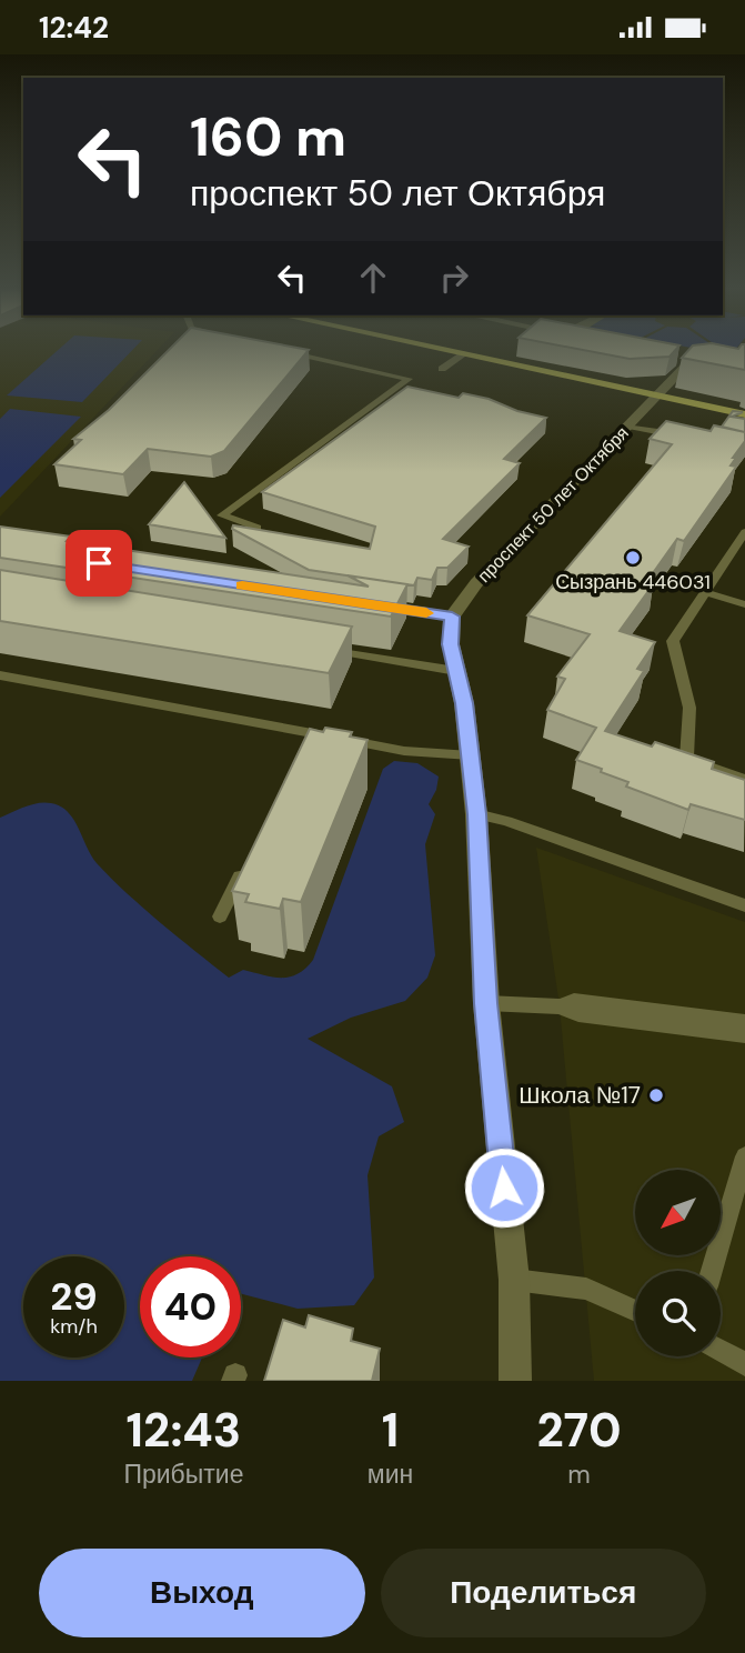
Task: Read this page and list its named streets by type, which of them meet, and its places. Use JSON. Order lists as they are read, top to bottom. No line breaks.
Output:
{"streets":{"street":["проспект 50 лет Октября"]},"places":["Сызрань 446031","Школа №17"],"north":"bottom left","page":{"status":"12:42","turn":["160 m","проспект 50 лет Октября"],"speed":"29 km/h","limit":"40","eta":["12:43","Прибытие","1","мин","270","m"],"buttons":["Выход","Поделиться"]}}
